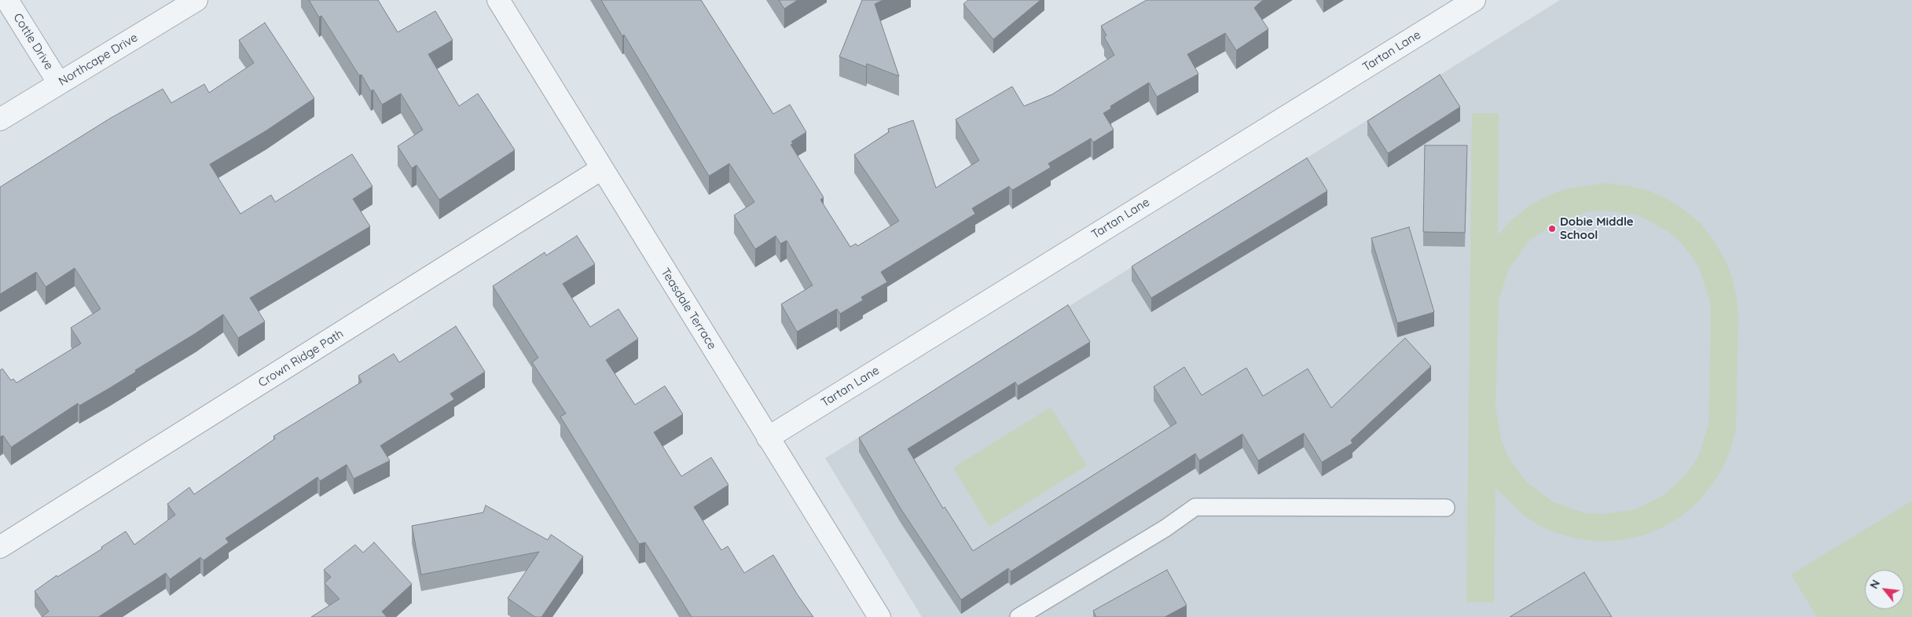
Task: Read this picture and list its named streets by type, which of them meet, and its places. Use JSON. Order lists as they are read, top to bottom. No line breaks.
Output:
{"streets":{"street":["Cottle Drive","Tartan Lane","Northcape Drive","Teasdale Terrace","Crown Ridge Path"]},"crossings":[["Cottle Drive","Northcape Drive"],["Tartan Lane","Teasdale Terrace"],["Teasdale Terrace","Crown Ridge Path"]],"places":["Dobie Middle School"],"north":"top left"}
